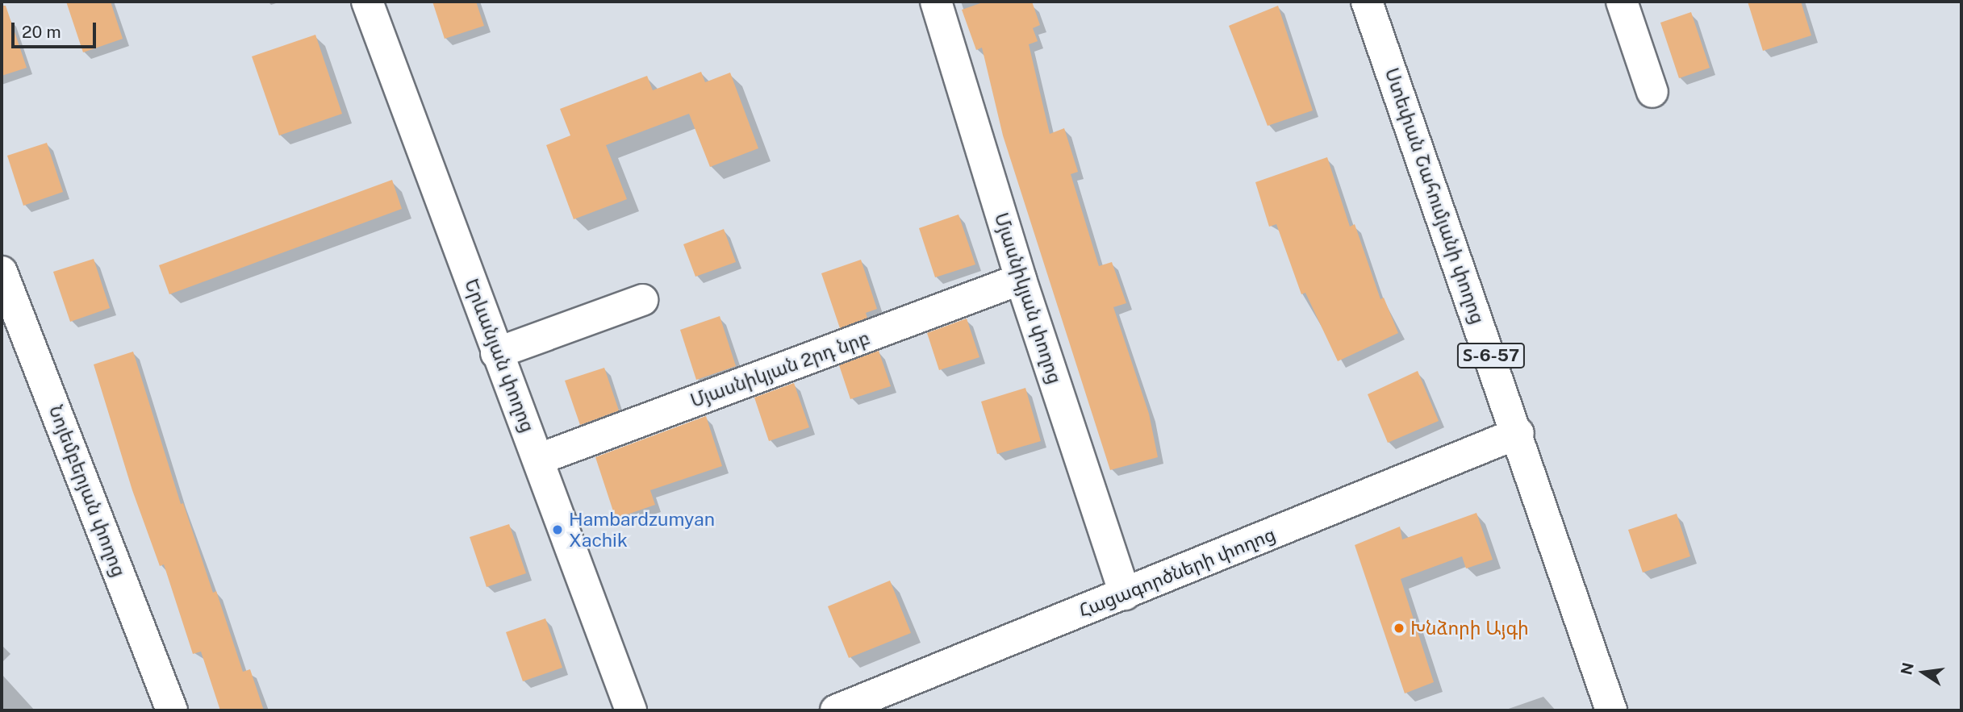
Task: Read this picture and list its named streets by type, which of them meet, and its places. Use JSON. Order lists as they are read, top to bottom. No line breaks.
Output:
{"streets":{"street":["Ստեփան Շահումյանի փողոց","Մյասնիկյան փողոց","Երևանյան փողոց","Տ-6-57","Մյասնիկյան 2րդ նրբ","Նոյեմբերյան փողոց","Հացագործների փողոց"]},"crossings":[["Ստեփան Շահումյանի փողոց","Հացագործների փողոց"],["Մյասնիկյան փողոց","Մյասնիկյան 2րդ նրբ"],["Մյասնիկյան փողոց","Հացագործների փողոց"],["Երևանյան փողոց","Մյասնիկյան 2րդ նրբ"]],"places":["Hambardzumyan Xachik","Խնձորի Այգի"],"scale_bar":"20 m","north":"left"}
